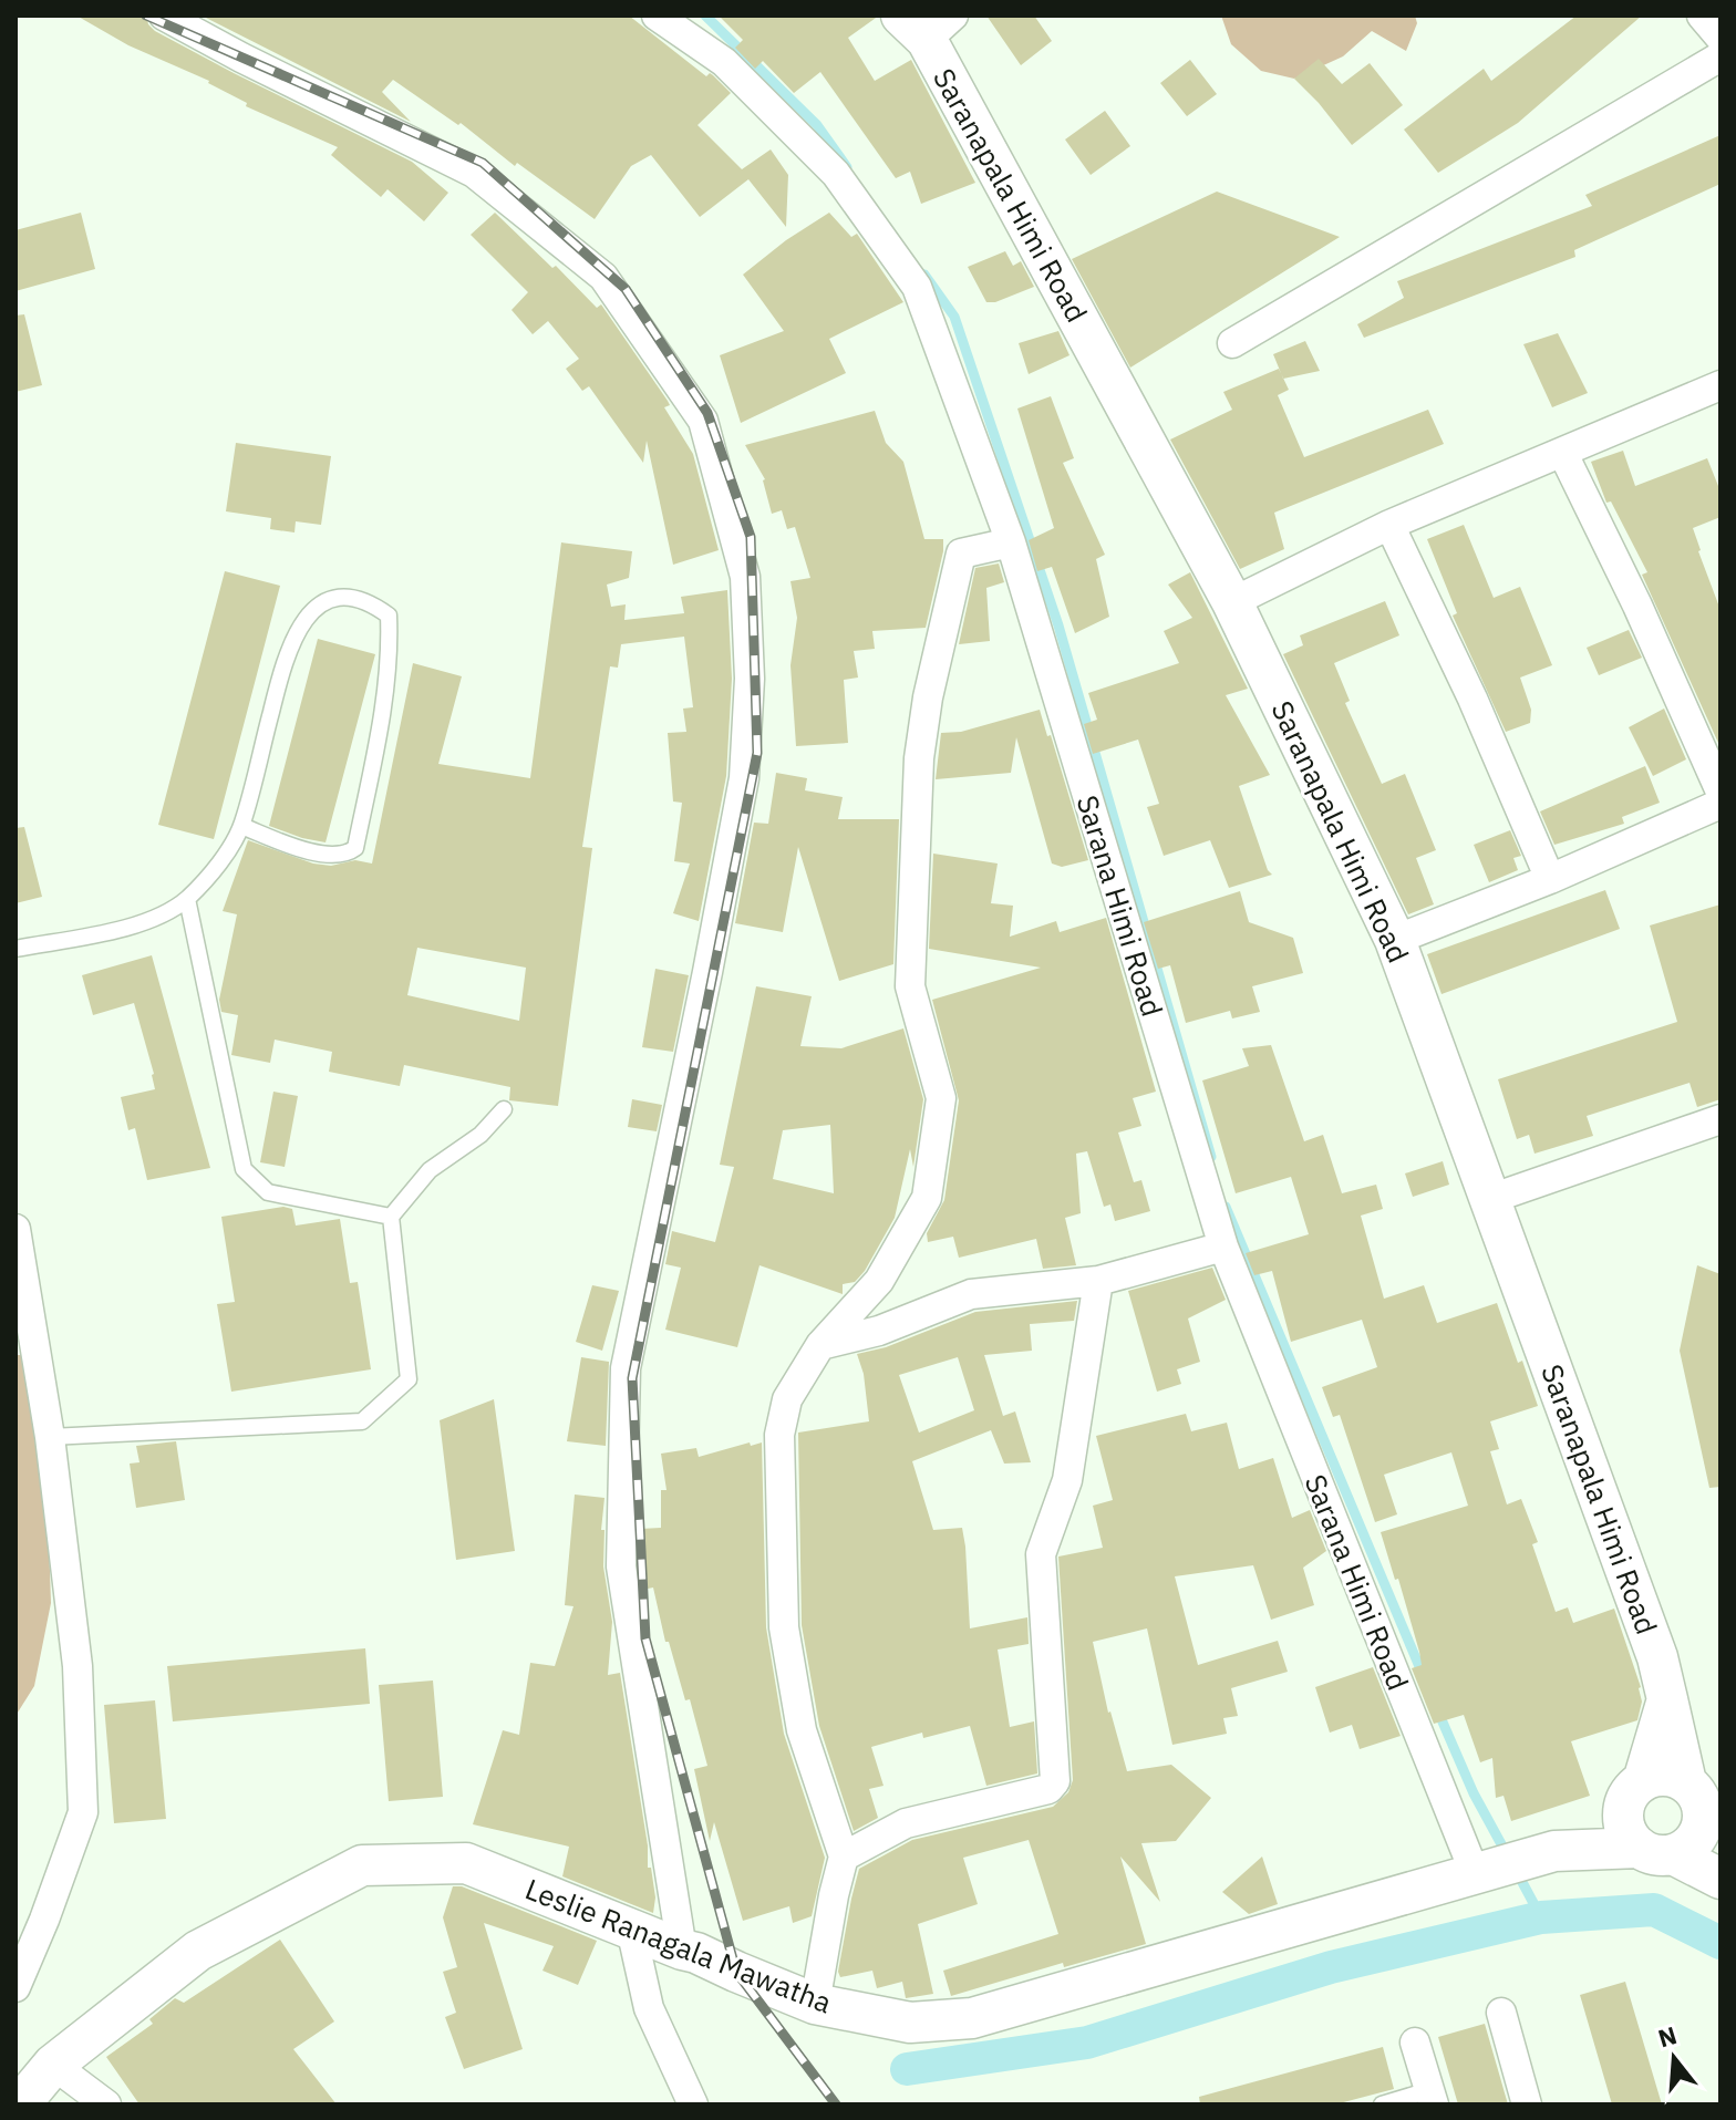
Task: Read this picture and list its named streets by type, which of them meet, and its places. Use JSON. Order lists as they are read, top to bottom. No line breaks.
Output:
{"streets":{"street":["Saranapala Himi Road","Sarana Himi Road","Leslie Ranagala Mawatha"]},"crossings":[["Saranapala Himi Road","Leslie Ranagala Mawatha"],["Sarana Himi Road","Leslie Ranagala Mawatha"]],"north":"top"}
